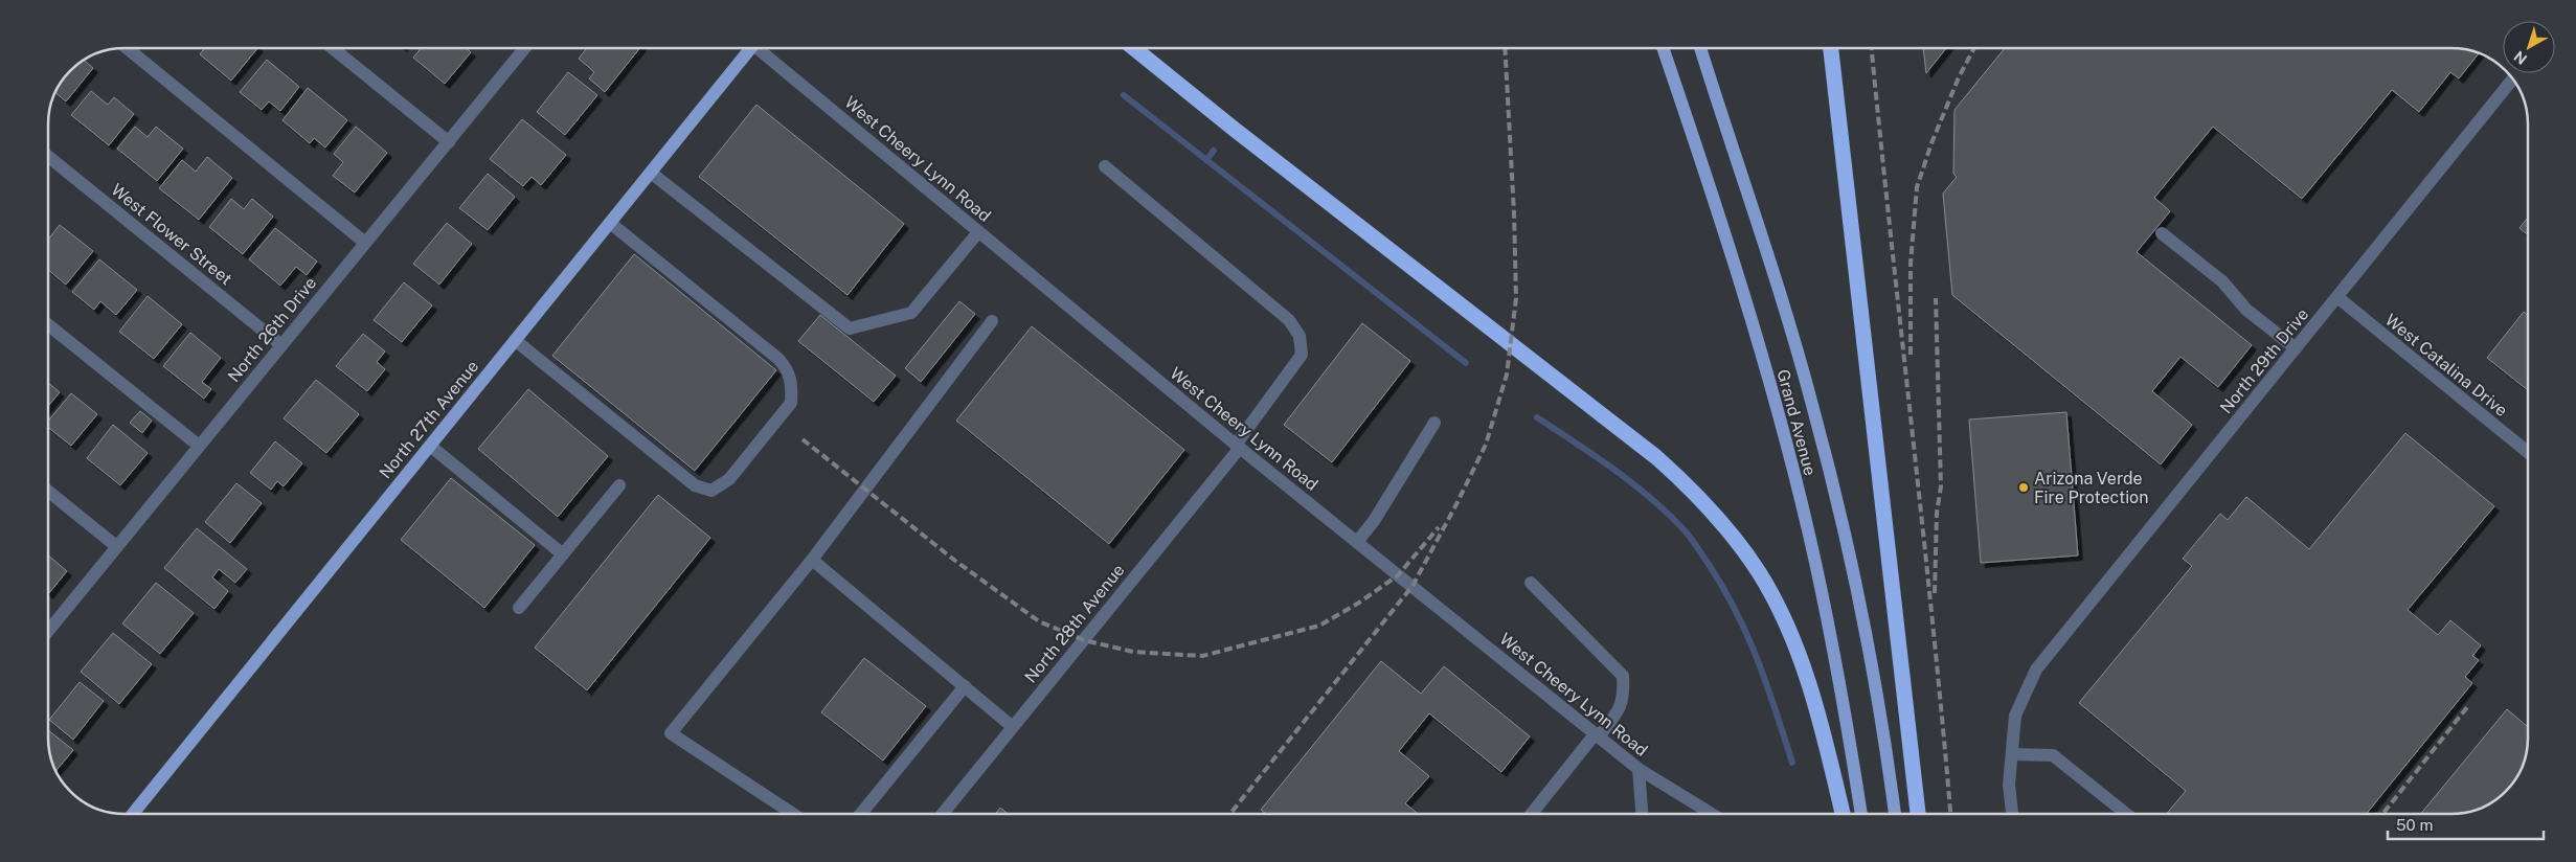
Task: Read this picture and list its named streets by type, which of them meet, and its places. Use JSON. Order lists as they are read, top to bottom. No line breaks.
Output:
{"streets":{"main road":["North 27th Avenue","Grand Avenue"],"street":["West Cheery Lynn Road","West Flower Street","North 26th Drive","North 29th Drive","West Catalina Drive","North 28th Avenue"]},"crossings":[["West Cheery Lynn Road","North 28th Avenue"],["West Flower Street","North 26th Drive"],["North 29th Drive","West Catalina Drive"]],"places":["Arizona Verde Fire Protection"],"scale_bar":"50 m","north":"bottom left"}
